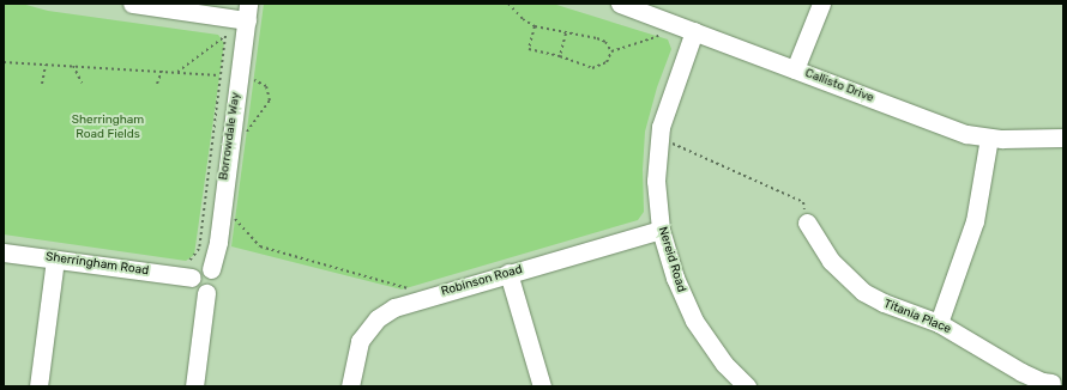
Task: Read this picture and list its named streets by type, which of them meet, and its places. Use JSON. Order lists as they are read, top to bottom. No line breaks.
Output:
{"streets":{"street":["Callisto Drive","Borrowdale Way","Nereid Road","Sherringham Road","Robinson Road","Titania Place"]},"crossings":[["Callisto Drive","Nereid Road"],["Borrowdale Way","Sherringham Road"],["Nereid Road","Robinson Road"]],"parks":["Sherringham Road Fields"]}
